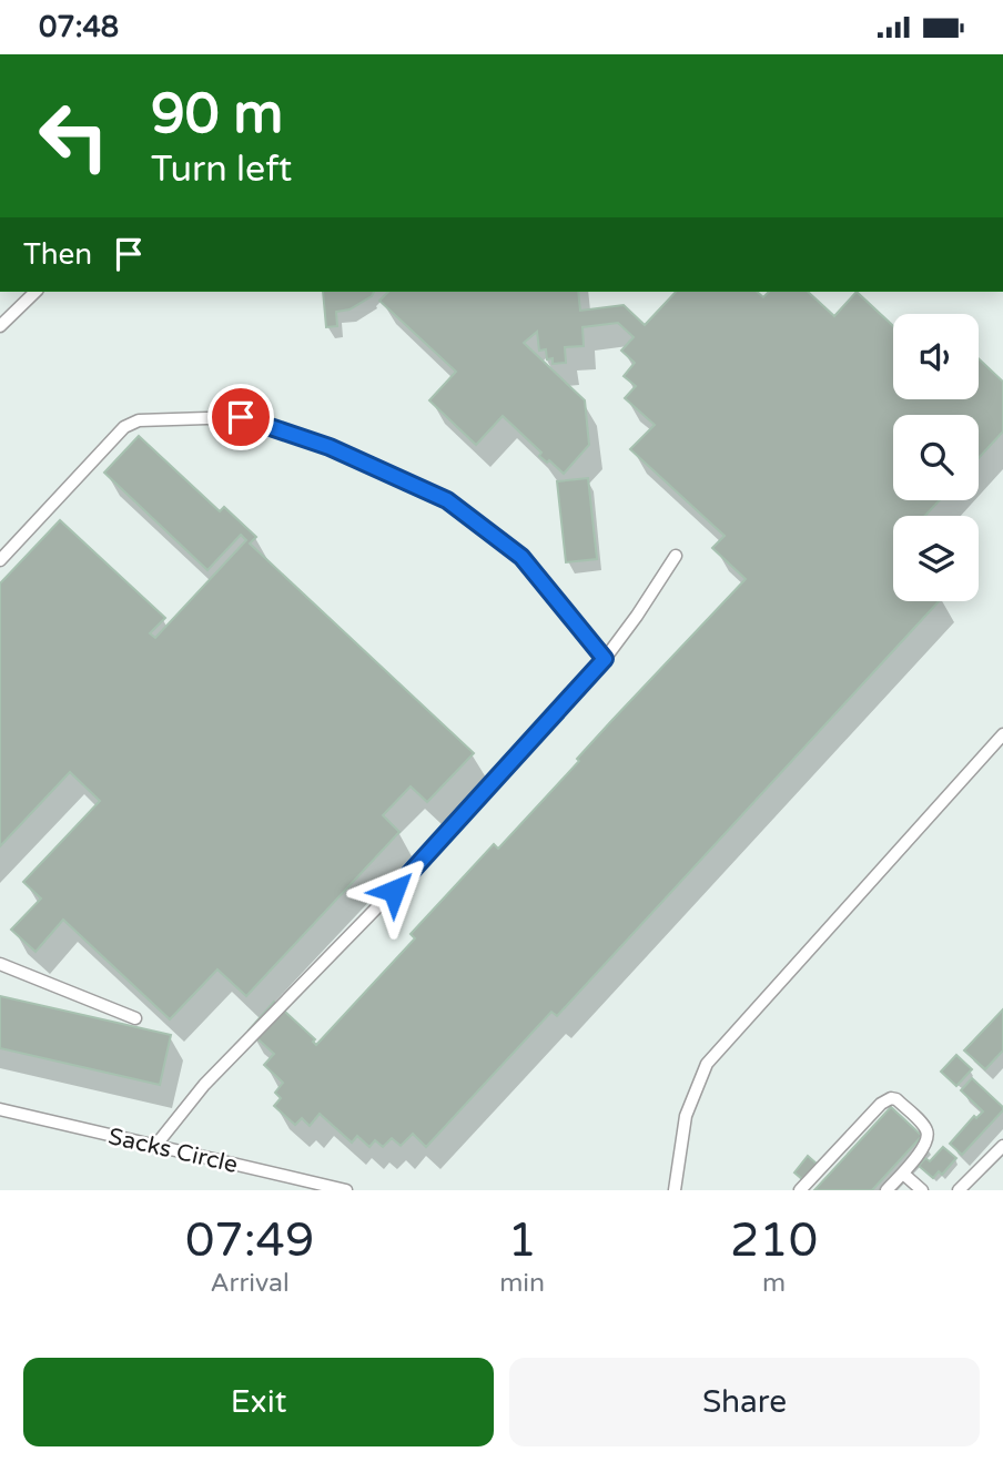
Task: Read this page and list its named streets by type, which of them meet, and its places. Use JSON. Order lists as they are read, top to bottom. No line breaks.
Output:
{"streets":{"lane":["Sacks Circle"]},"page":{"status":"07:48","turn":["90 m","Turn left"],"then":"Then","eta":["07:49","Arrival","1","min","210","m"],"buttons":["Exit","Share"]}}
